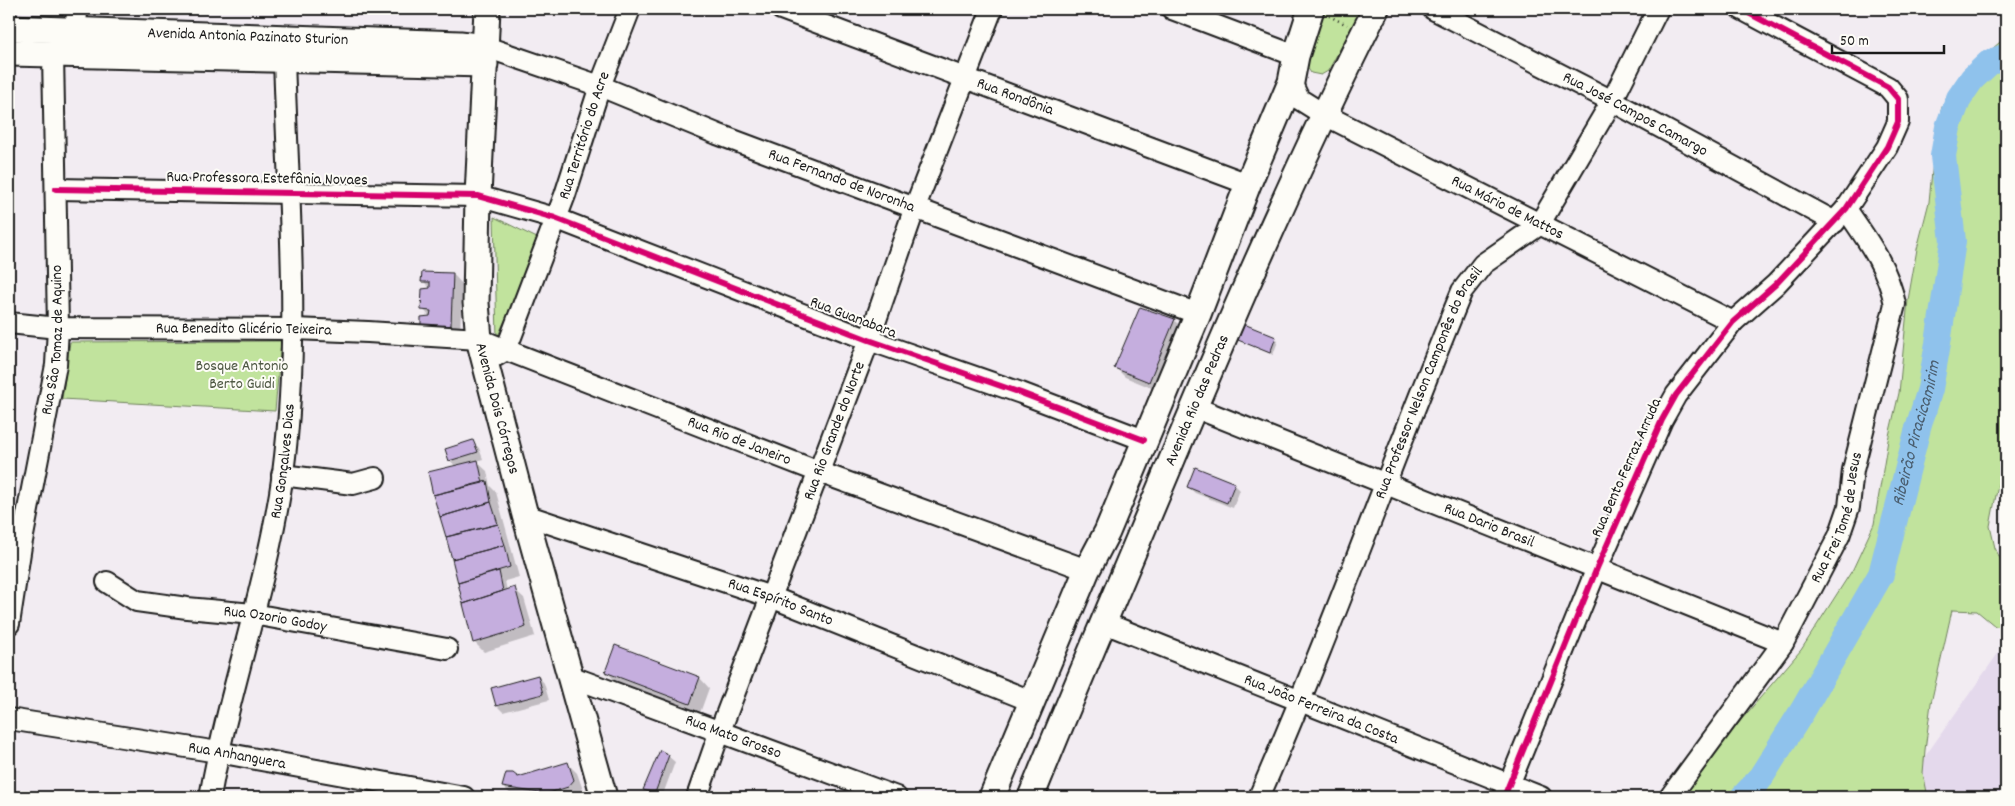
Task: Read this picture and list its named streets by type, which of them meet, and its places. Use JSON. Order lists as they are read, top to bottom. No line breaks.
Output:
{"streets":{"main road":["Avenida Antonia Pazinato Sturion","Avenida Rio das Pedras","Avenida Dois Córregos"],"street":["Rua Rondônia","Rua José Campos Camargo","Rua Território do Acre","Rua Professora Estefânia Novaes","Rua Fernando de Noronha","Rua Mário de Mattos","Rua Guanabara","Rua Benedito Glicério Teixeira","Rua São Tomaz de Aquino","Rua Professor Nelson Camponês do Brasil","Rua Rio Grande do Norte","Rua Rio de Janeiro","Rua Gonçalves Dias","Rua Bento Ferraz Arruda","Rua Frei Tomé de Jesus","Rua Dario Brasil","Rua Espírito Santo","Rua Ozorio Godoy","Rua João Ferreira da Costa","Rua Mato Grosso","Rua Anhanguera"]},"crossings":[["Avenida Antonia Pazinato Sturion","Rua Fernando de Noronha"],["Avenida Antonia Pazinato Sturion","Rua São Tomaz de Aquino"],["Avenida Antonia Pazinato Sturion","Avenida Dois Córregos"],["Avenida Antonia Pazinato Sturion","Rua Gonçalves Dias"],["Rua Rondônia","Avenida Rio das Pedras"],["Rua Rondônia","Rua Rio Grande do Norte"],["Rua José Campos Camargo","Rua Professor Nelson Camponês do Brasil"],["Rua José Campos Camargo","Rua Bento Ferraz Arruda"],["Rua José Campos Camargo","Rua Frei Tomé de Jesus"],["Rua Território do Acre","Rua Professora Estefânia Novaes"],["Rua Território do Acre","Rua Fernando de Noronha"],["Rua Território do Acre","Rua Guanabara"],["Rua Território do Acre","Rua Benedito Glicério Teixeira"],["Rua Território do Acre","Avenida Dois Córregos"],["Rua Território do Acre","Rua Rio de Janeiro"],["Rua Professora Estefânia Novaes","Rua Guanabara"],["Rua Professora Estefânia Novaes","Rua São Tomaz de Aquino"],["Rua Professora Estefânia Novaes","Avenida Dois Córregos"],["Rua Professora Estefânia Novaes","Rua Gonçalves Dias"],["Rua Fernando de Noronha","Avenida Rio das Pedras"],["Rua Fernando de Noronha","Avenida Dois Córregos"],["Rua Fernando de Noronha","Rua Rio Grande do Norte"],["Rua Mário de Mattos","Rua Professor Nelson Camponês do Brasil"],["Rua Mário de Mattos","Avenida Rio das Pedras"],["Rua Mário de Mattos","Rua Bento Ferraz Arruda"],["Rua Guanabara","Avenida Rio das Pedras"],["Rua Guanabara","Rua Rio Grande do Norte"],["Rua Benedito Glicério Teixeira","Rua São Tomaz de Aquino"],["Rua Benedito Glicério Teixeira","Avenida Dois Córregos"],["Rua Benedito Glicério Teixeira","Rua Rio de Janeiro"],["Rua Benedito Glicério Teixeira","Rua Gonçalves Dias"],["Rua Professor Nelson Camponês do Brasil","Rua Dario Brasil"],["Rua Professor Nelson Camponês do Brasil","Rua João Ferreira da Costa"],["Avenida Rio das Pedras","Rua Rio de Janeiro"],["Avenida Rio das Pedras","Rua Dario Brasil"],["Avenida Rio das Pedras","Rua Espírito Santo"],["Avenida Rio das Pedras","Rua João Ferreira da Costa"],["Avenida Dois Córregos","Rua Rio de Janeiro"],["Avenida Dois Córregos","Rua Espírito Santo"],["Avenida Dois Córregos","Rua Mato Grosso"],["Rua Rio Grande do Norte","Rua Rio de Janeiro"],["Rua Rio Grande do Norte","Rua Espírito Santo"],["Rua Rio Grande do Norte","Rua Mato Grosso"],["Rua Gonçalves Dias","Rua Ozorio Godoy"],["Rua Gonçalves Dias","Rua Anhanguera"],["Rua Bento Ferraz Arruda","Rua Frei Tomé de Jesus"],["Rua Bento Ferraz Arruda","Rua Dario Brasil"],["Rua Bento Ferraz Arruda","Rua João Ferreira da Costa"],["Rua Frei Tomé de Jesus","Rua Dario Brasil"]],"water":["Ribeirão Piracicamirim"],"parks":["Bosque Antonio Berto Guidi"],"scale_bar":"50 m"}
